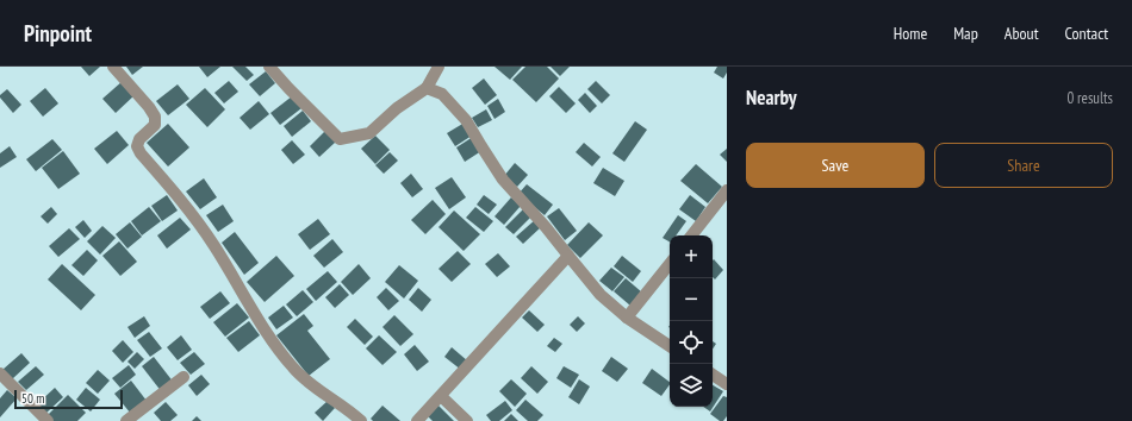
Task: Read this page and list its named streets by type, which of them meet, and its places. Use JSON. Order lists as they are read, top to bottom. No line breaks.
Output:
{"scale_bar":"50 m","page":{"header":"Pinpoint","nav":["Home","Map","About","Contact"],"heading":["Nearby","0 results"],"buttons":["Save","Share"],"map_buttons":["+","−"],"scale":"50 m"}}
